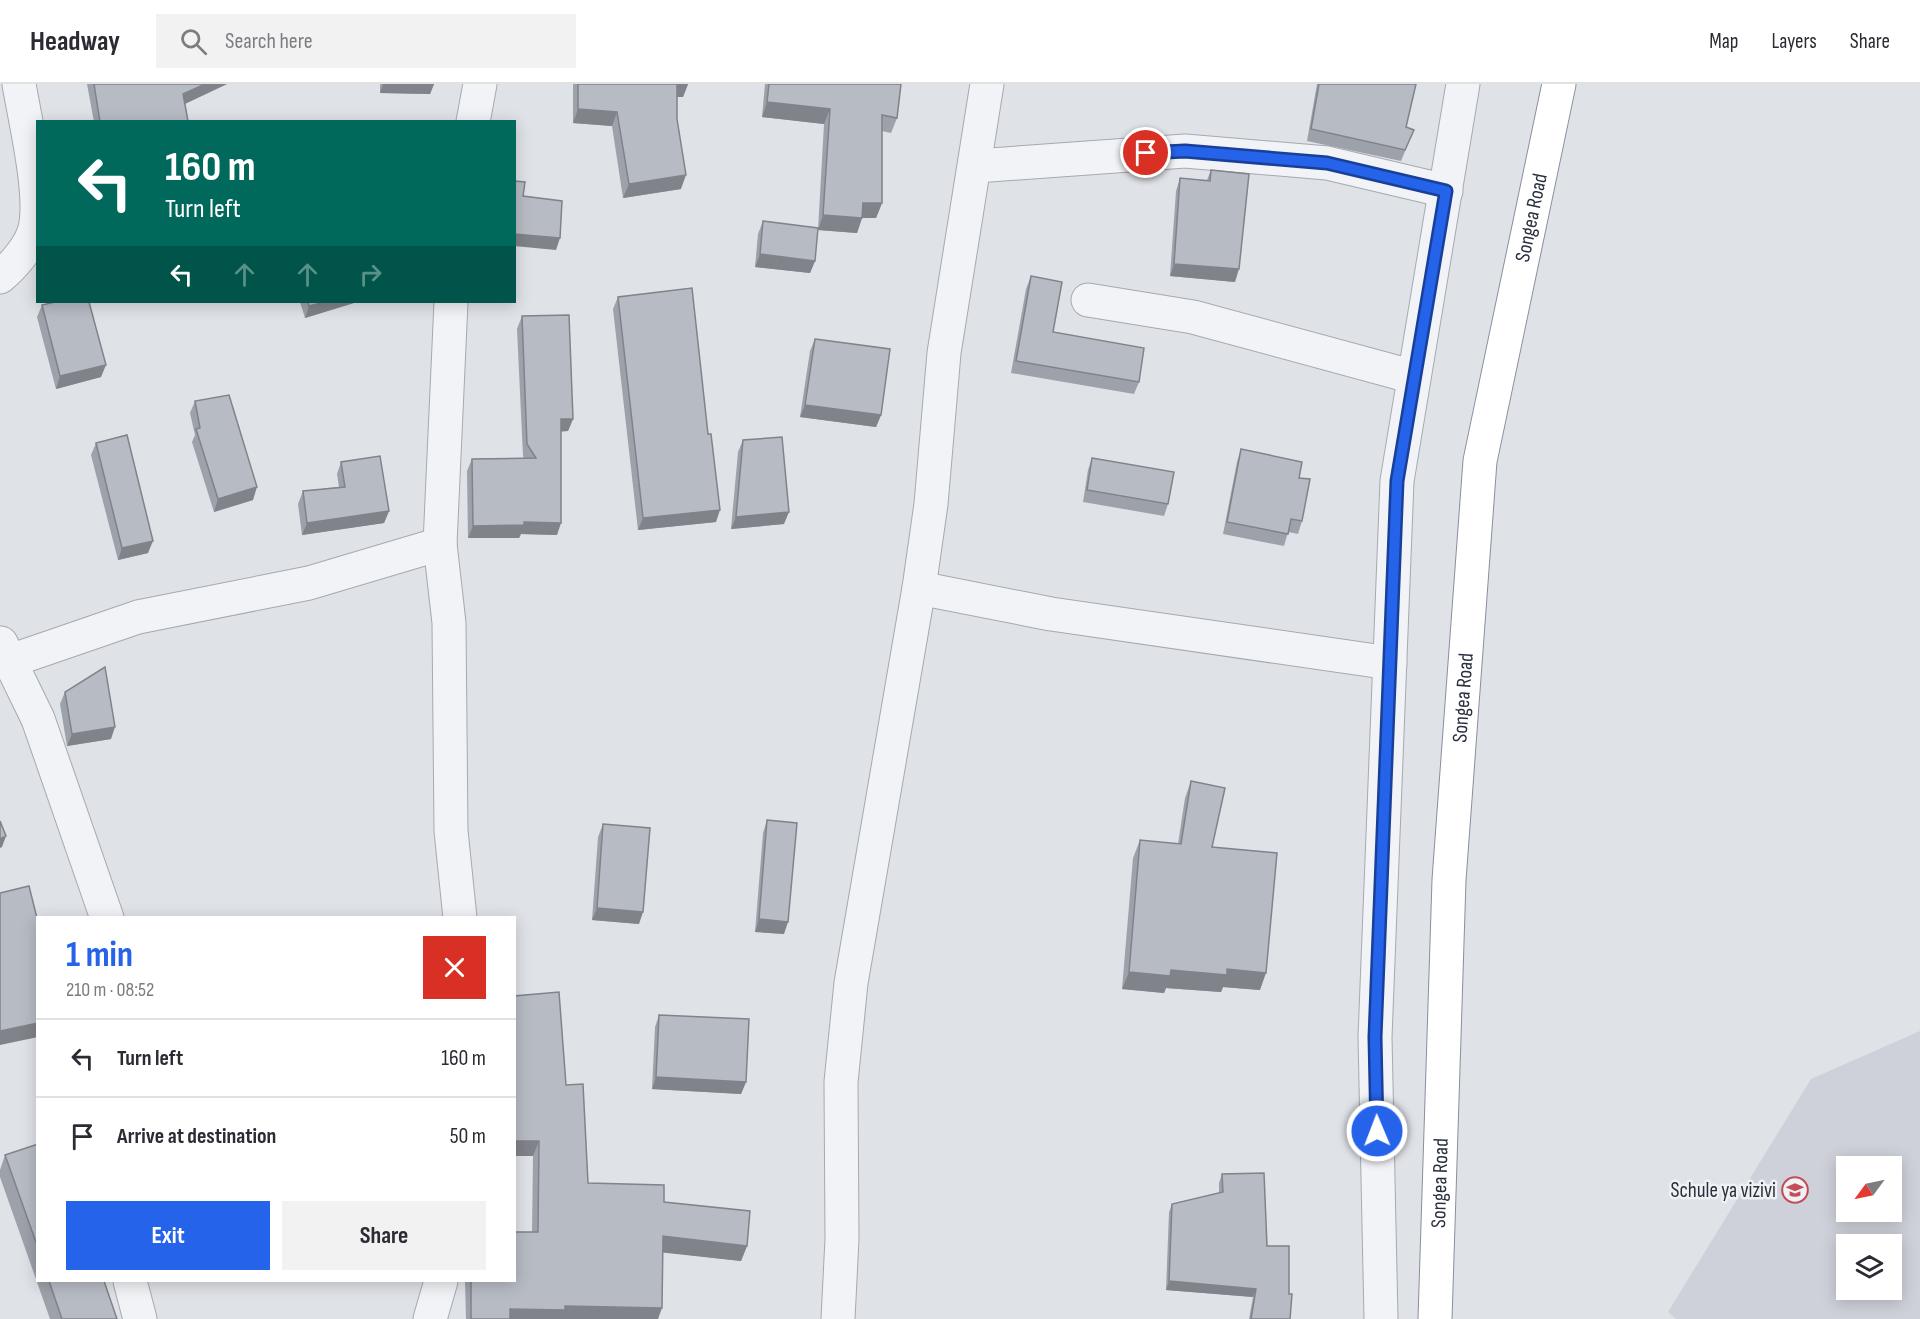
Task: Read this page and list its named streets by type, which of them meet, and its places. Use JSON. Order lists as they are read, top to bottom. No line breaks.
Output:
{"streets":{"highway":["Songea Road"]},"places":{"school or university":["Schule ya vizivi"]},"north":"bottom left","page":{"header":"Headway","search":"Search here","nav":["Map","Layers","Share"],"turn":["160 m","Turn left"],"heading":["1 min","210 m · 08:52"],"list":[{"name":"Turn left","value":"160 m"},{"name":"Arrive at destination","value":"50 m"}],"buttons":["Exit","Share"]}}
